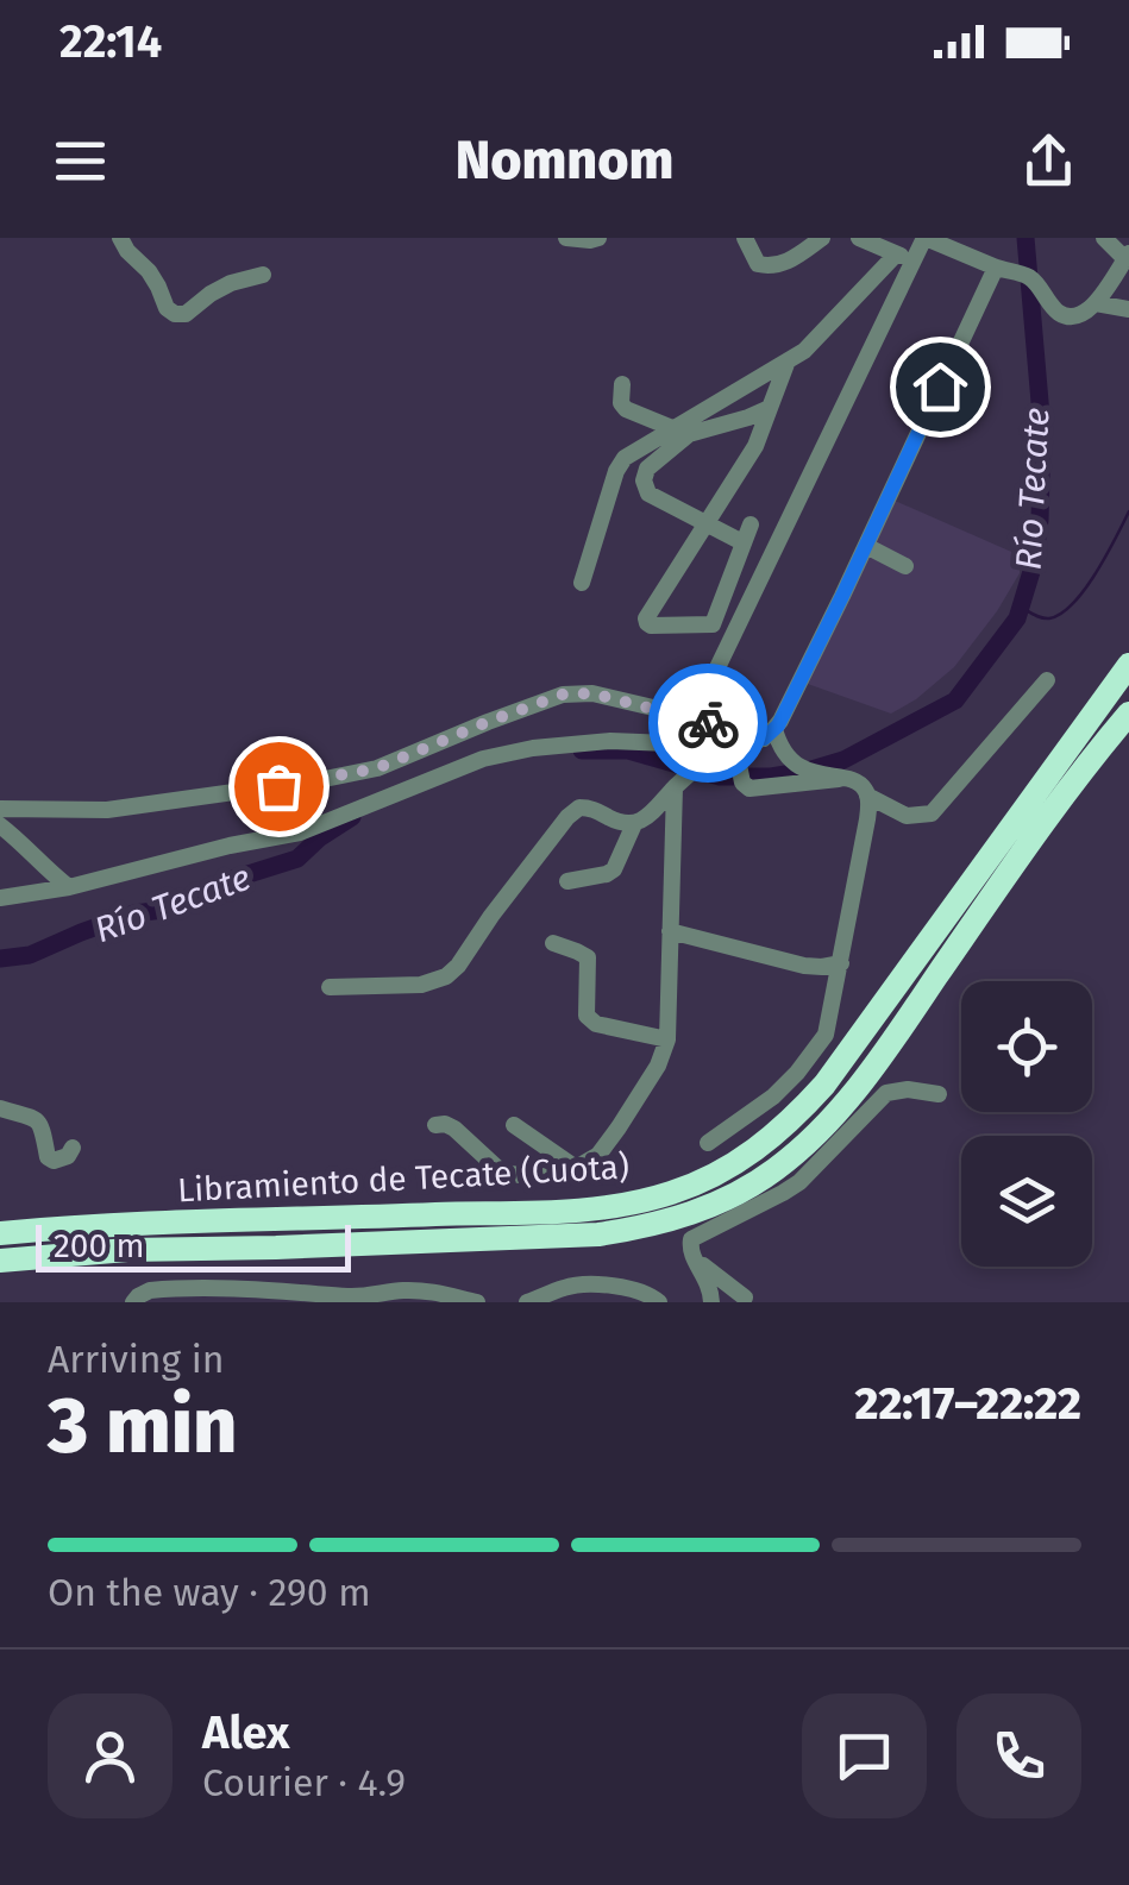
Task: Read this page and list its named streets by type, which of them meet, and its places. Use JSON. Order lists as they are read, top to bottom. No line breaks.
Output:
{"streets":{"highway":["Libramiento de Tecate (Cuota)"]},"water":["Río Tecate"],"scale_bar":"200 m","page":{"status":"22:14","header":"Nomnom","scale":"200 m","heading":["3 min","Arriving in","22:17–22:22"],"panel":["Alex","Courier · 4.9"],"bar":"On the way · 290 m"}}
